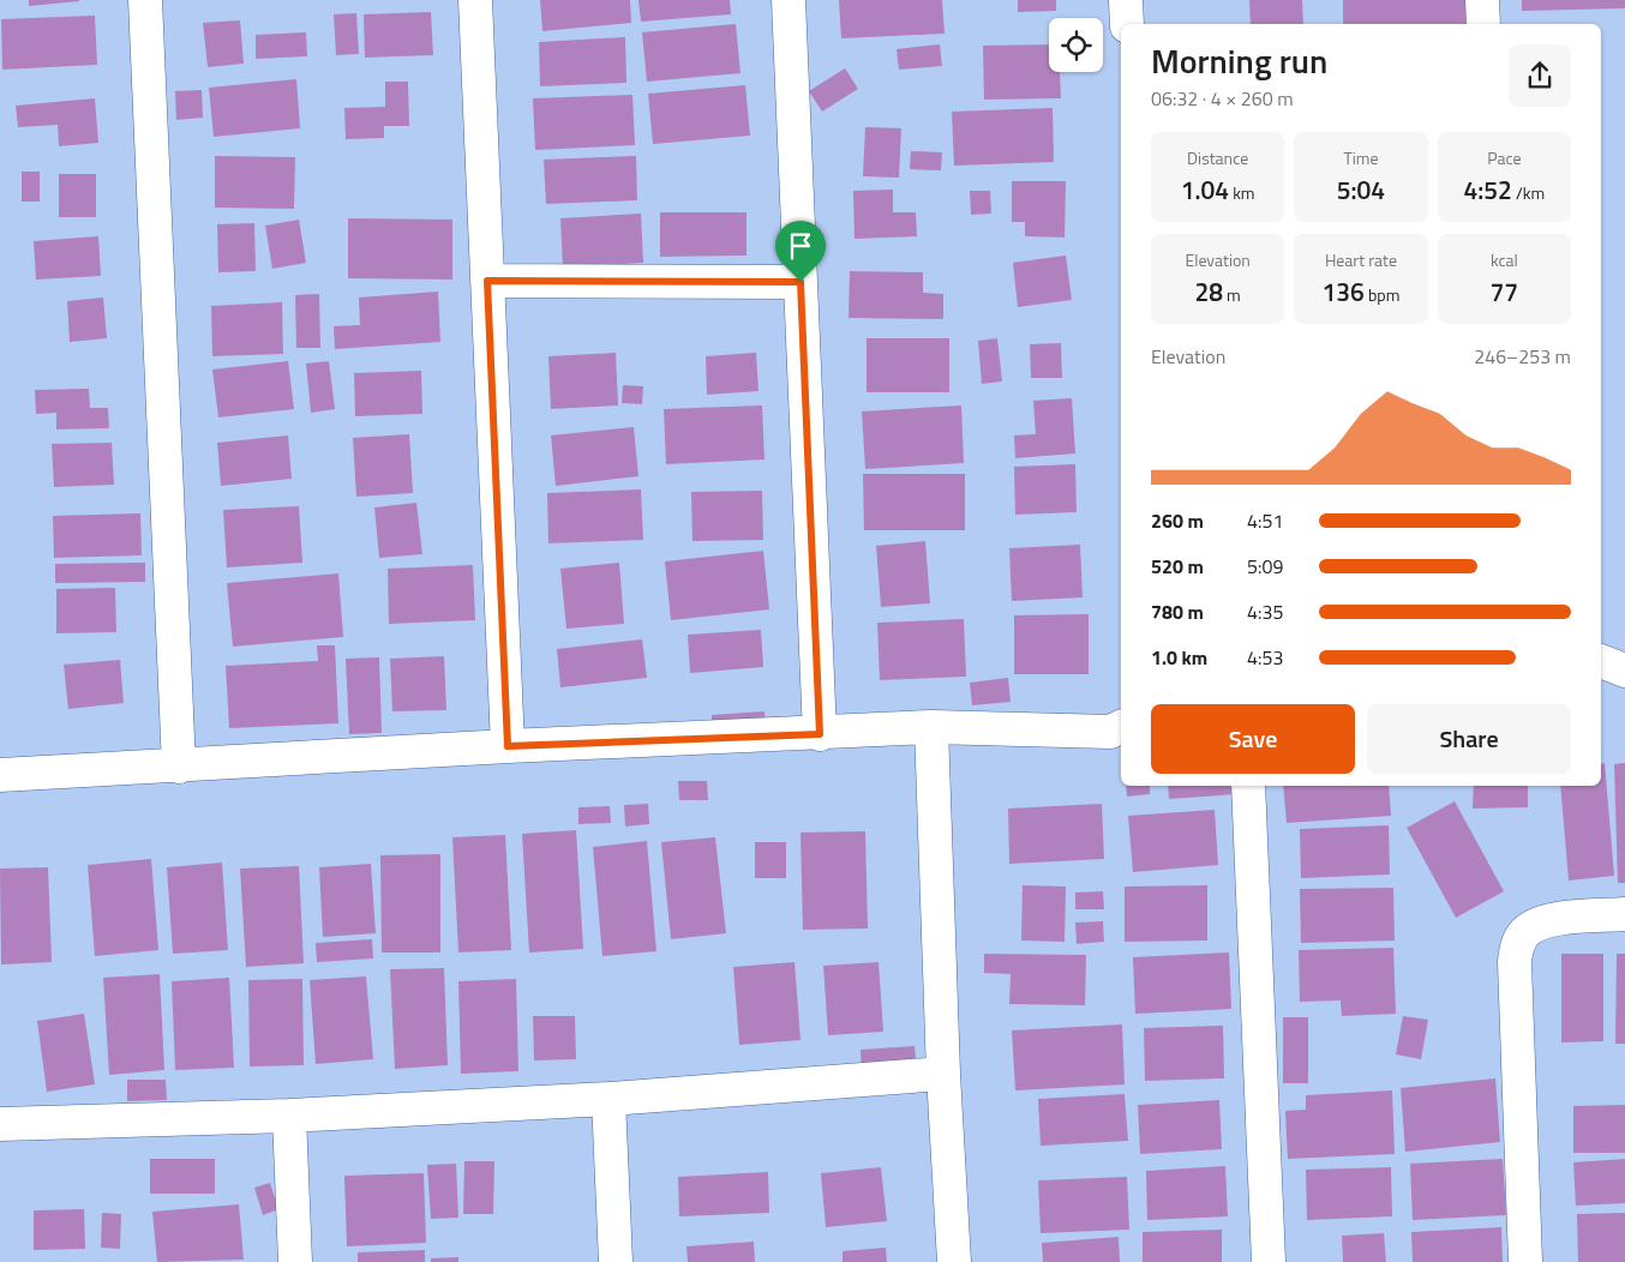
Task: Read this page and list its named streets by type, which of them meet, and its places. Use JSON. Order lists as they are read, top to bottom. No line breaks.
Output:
{"page":{"heading":["Morning run","06:32 · 4 × 260 m"],"stats":[["Distance","1.04 km"],["Time","5:04"],["Pace","4:52 /km"],["Elevation","28 m"],["Heart rate","136 bpm"],["kcal","77"]],"chart":["Elevation","246–253 m"],"list":[{"name":"260 m","note":"4:51"},{"name":"520 m","note":"5:09"},{"name":"780 m","note":"4:35"},{"name":"1.0 km","note":"4:53"}],"buttons":["Save","Share"]}}
